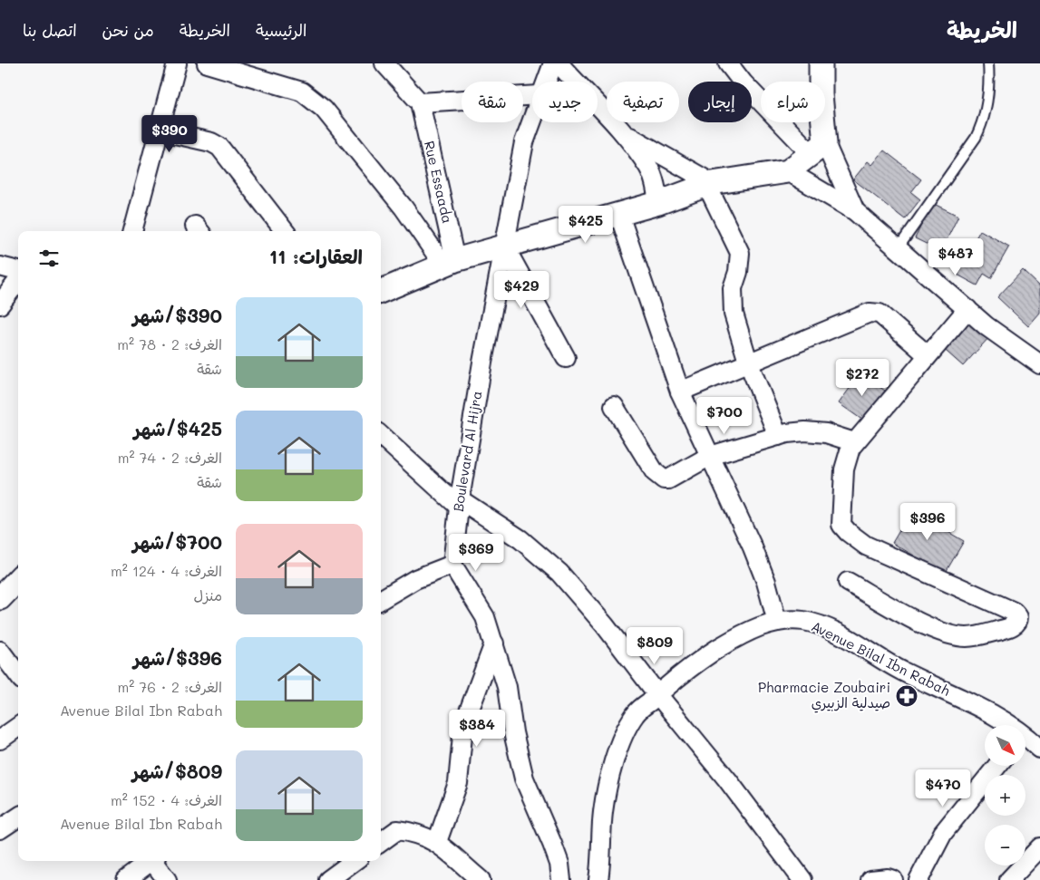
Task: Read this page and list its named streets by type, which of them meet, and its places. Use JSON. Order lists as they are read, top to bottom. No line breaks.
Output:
{"streets":{"street":["Rue Essaada","Boulevard Al Hijra","Avenue Bilal Ibn Rabah"]},"places":{"pharmacy":["Pharmacie Zoubairi صيدلية الزبيري"]},"north":"bottom right","page":{"header":"الخريطة","nav":["الرئيسية","الخريطة","من نحن","اتصل بنا"],"chip":["شراء","إيجار","تصفية","جديد","شقة"],"price":["$390","$425","$487","$429","$272","$700","$396","$369","$809","$384","$470"],"heading":"العقارات: 11","list":[{"name":"$390/شهر","note":"الغرف: 2 · 78 m² · شقة"},{"name":"$425/شهر","note":"الغرف: 2 · 74 m² · شقة"},{"name":"$700/شهر","note":"الغرف: 4 · 124 m² · منزل"},{"name":"$396/شهر","note":"الغرف: 2 · 76 m² · Avenue Bilal Ibn Rabah"},{"name":"$809/شهر","note":"الغرف: 4 · 152 m² · Avenue Bilal Ibn Rabah"}],"map_buttons":["+","−"]}}
